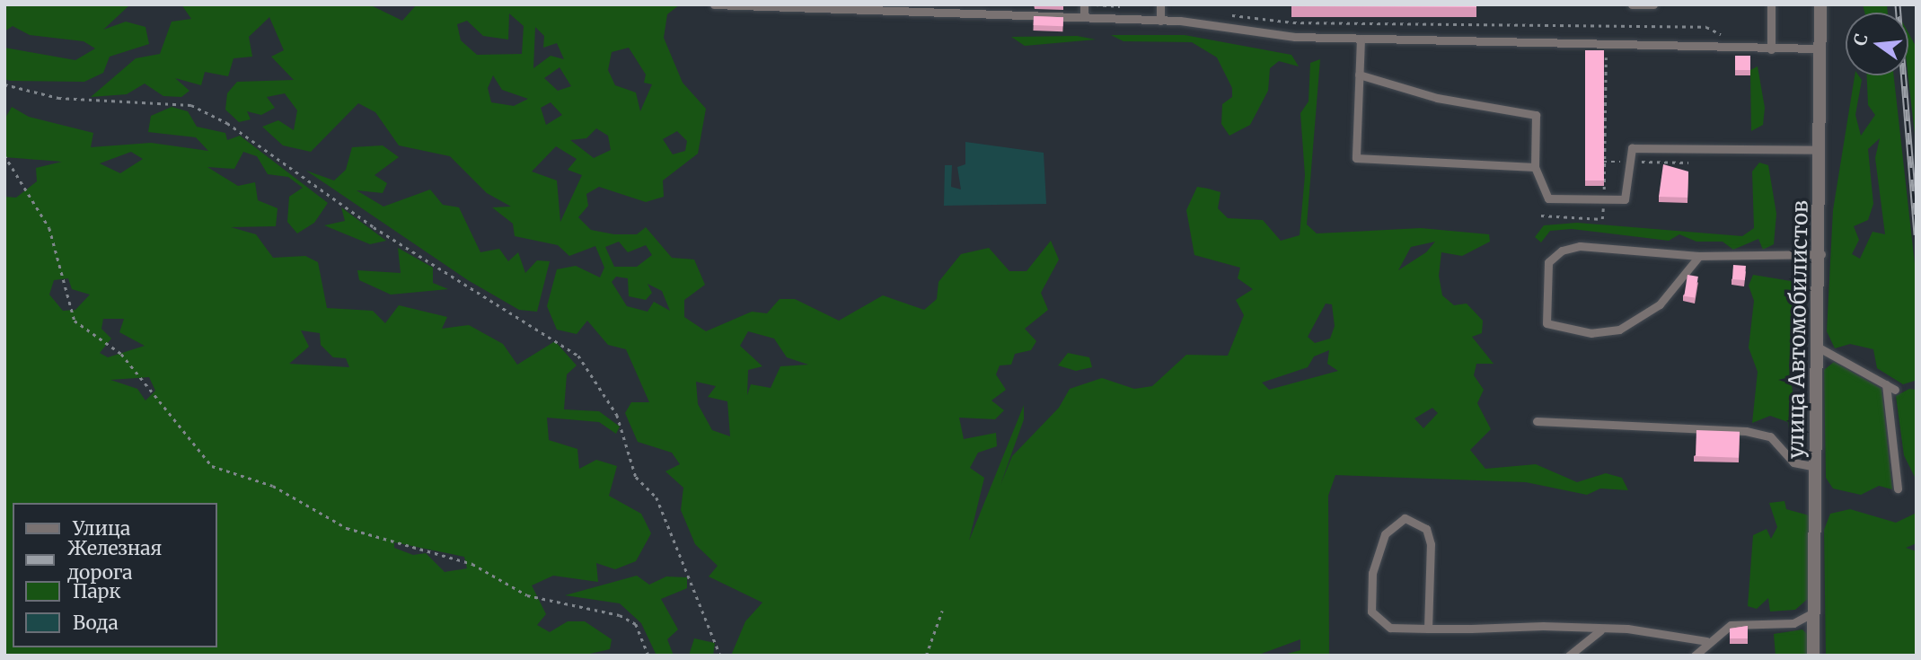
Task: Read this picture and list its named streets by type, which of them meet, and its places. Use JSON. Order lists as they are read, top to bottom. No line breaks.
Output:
{"streets":{"street":["улица Автомобилистов"]},"legend":["Улица","Железная дорога","Парк","Вода"],"north":"left"}
